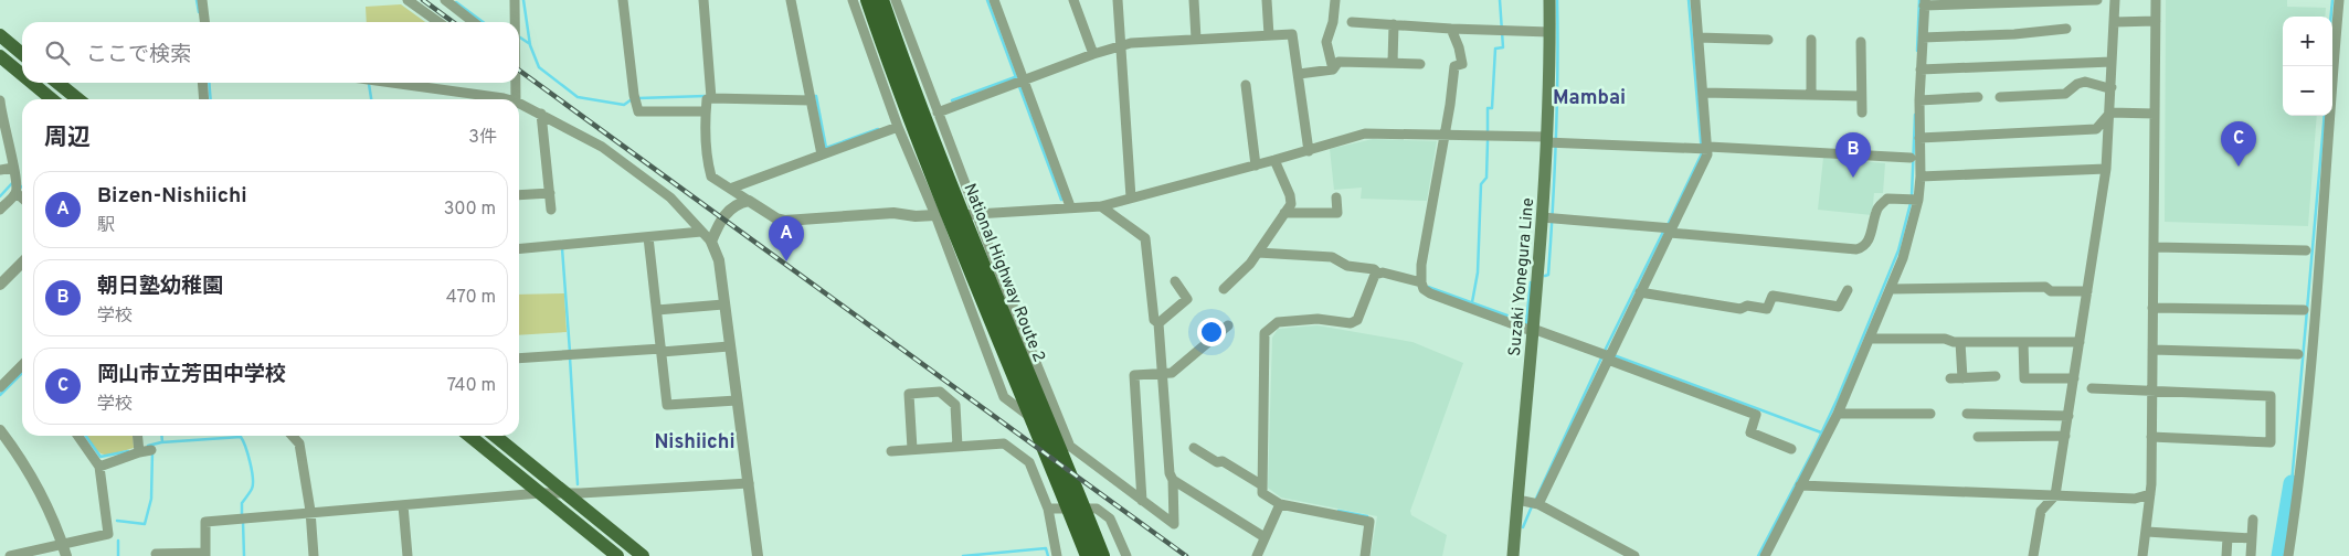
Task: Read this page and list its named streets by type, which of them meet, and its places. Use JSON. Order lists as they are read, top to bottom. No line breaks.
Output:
{"streets":{"highway":["National Highway Route 2"],"main road":["Suzaki Yonegura Line"]},"districts":["Mambai","Nishiichi"],"page":{"map_buttons":["+","−"],"search":"ここで検索","heading":["周辺","3件"],"pins":["C","B","A"],"list":[{"mark":"A","name":"Bizen-Nishiichi","note":"駅","value":"300 m"},{"mark":"B","name":"朝日塾幼稚園","note":"学校","value":"470 m"},{"mark":"C","name":"岡山市立芳田中学校","note":"学校","value":"740 m"}]}}
